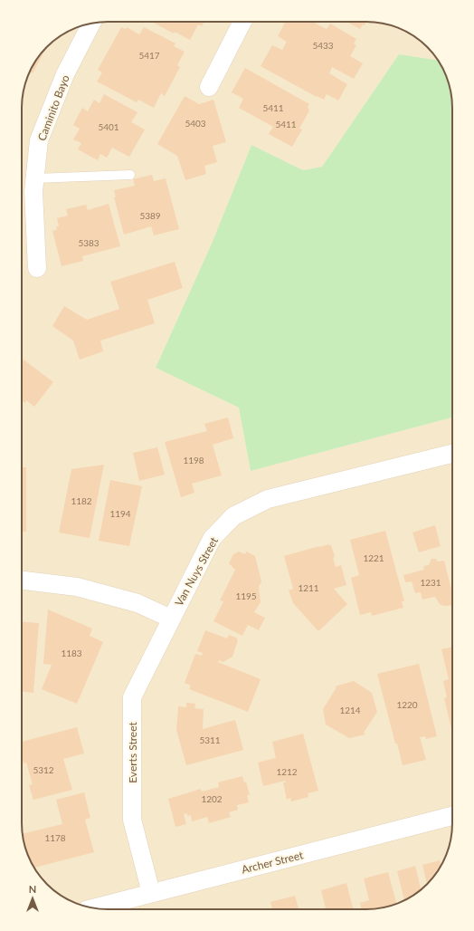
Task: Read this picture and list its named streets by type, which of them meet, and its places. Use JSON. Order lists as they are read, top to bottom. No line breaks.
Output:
{"streets":{"street":["Caminito Bayo","Van Nuys Street","Everts Street","Archer Street"]},"crossings":[["Van Nuys Street","Everts Street"],["Everts Street","Archer Street"]],"house_numbers":["5433","5417","5411","5403","5411","5401","5389","5383","1198","1182","1194","1221","1231","1211","1195","1183","1220","1214","5311","5312","1212","1202","1178"],"north":"top"}
